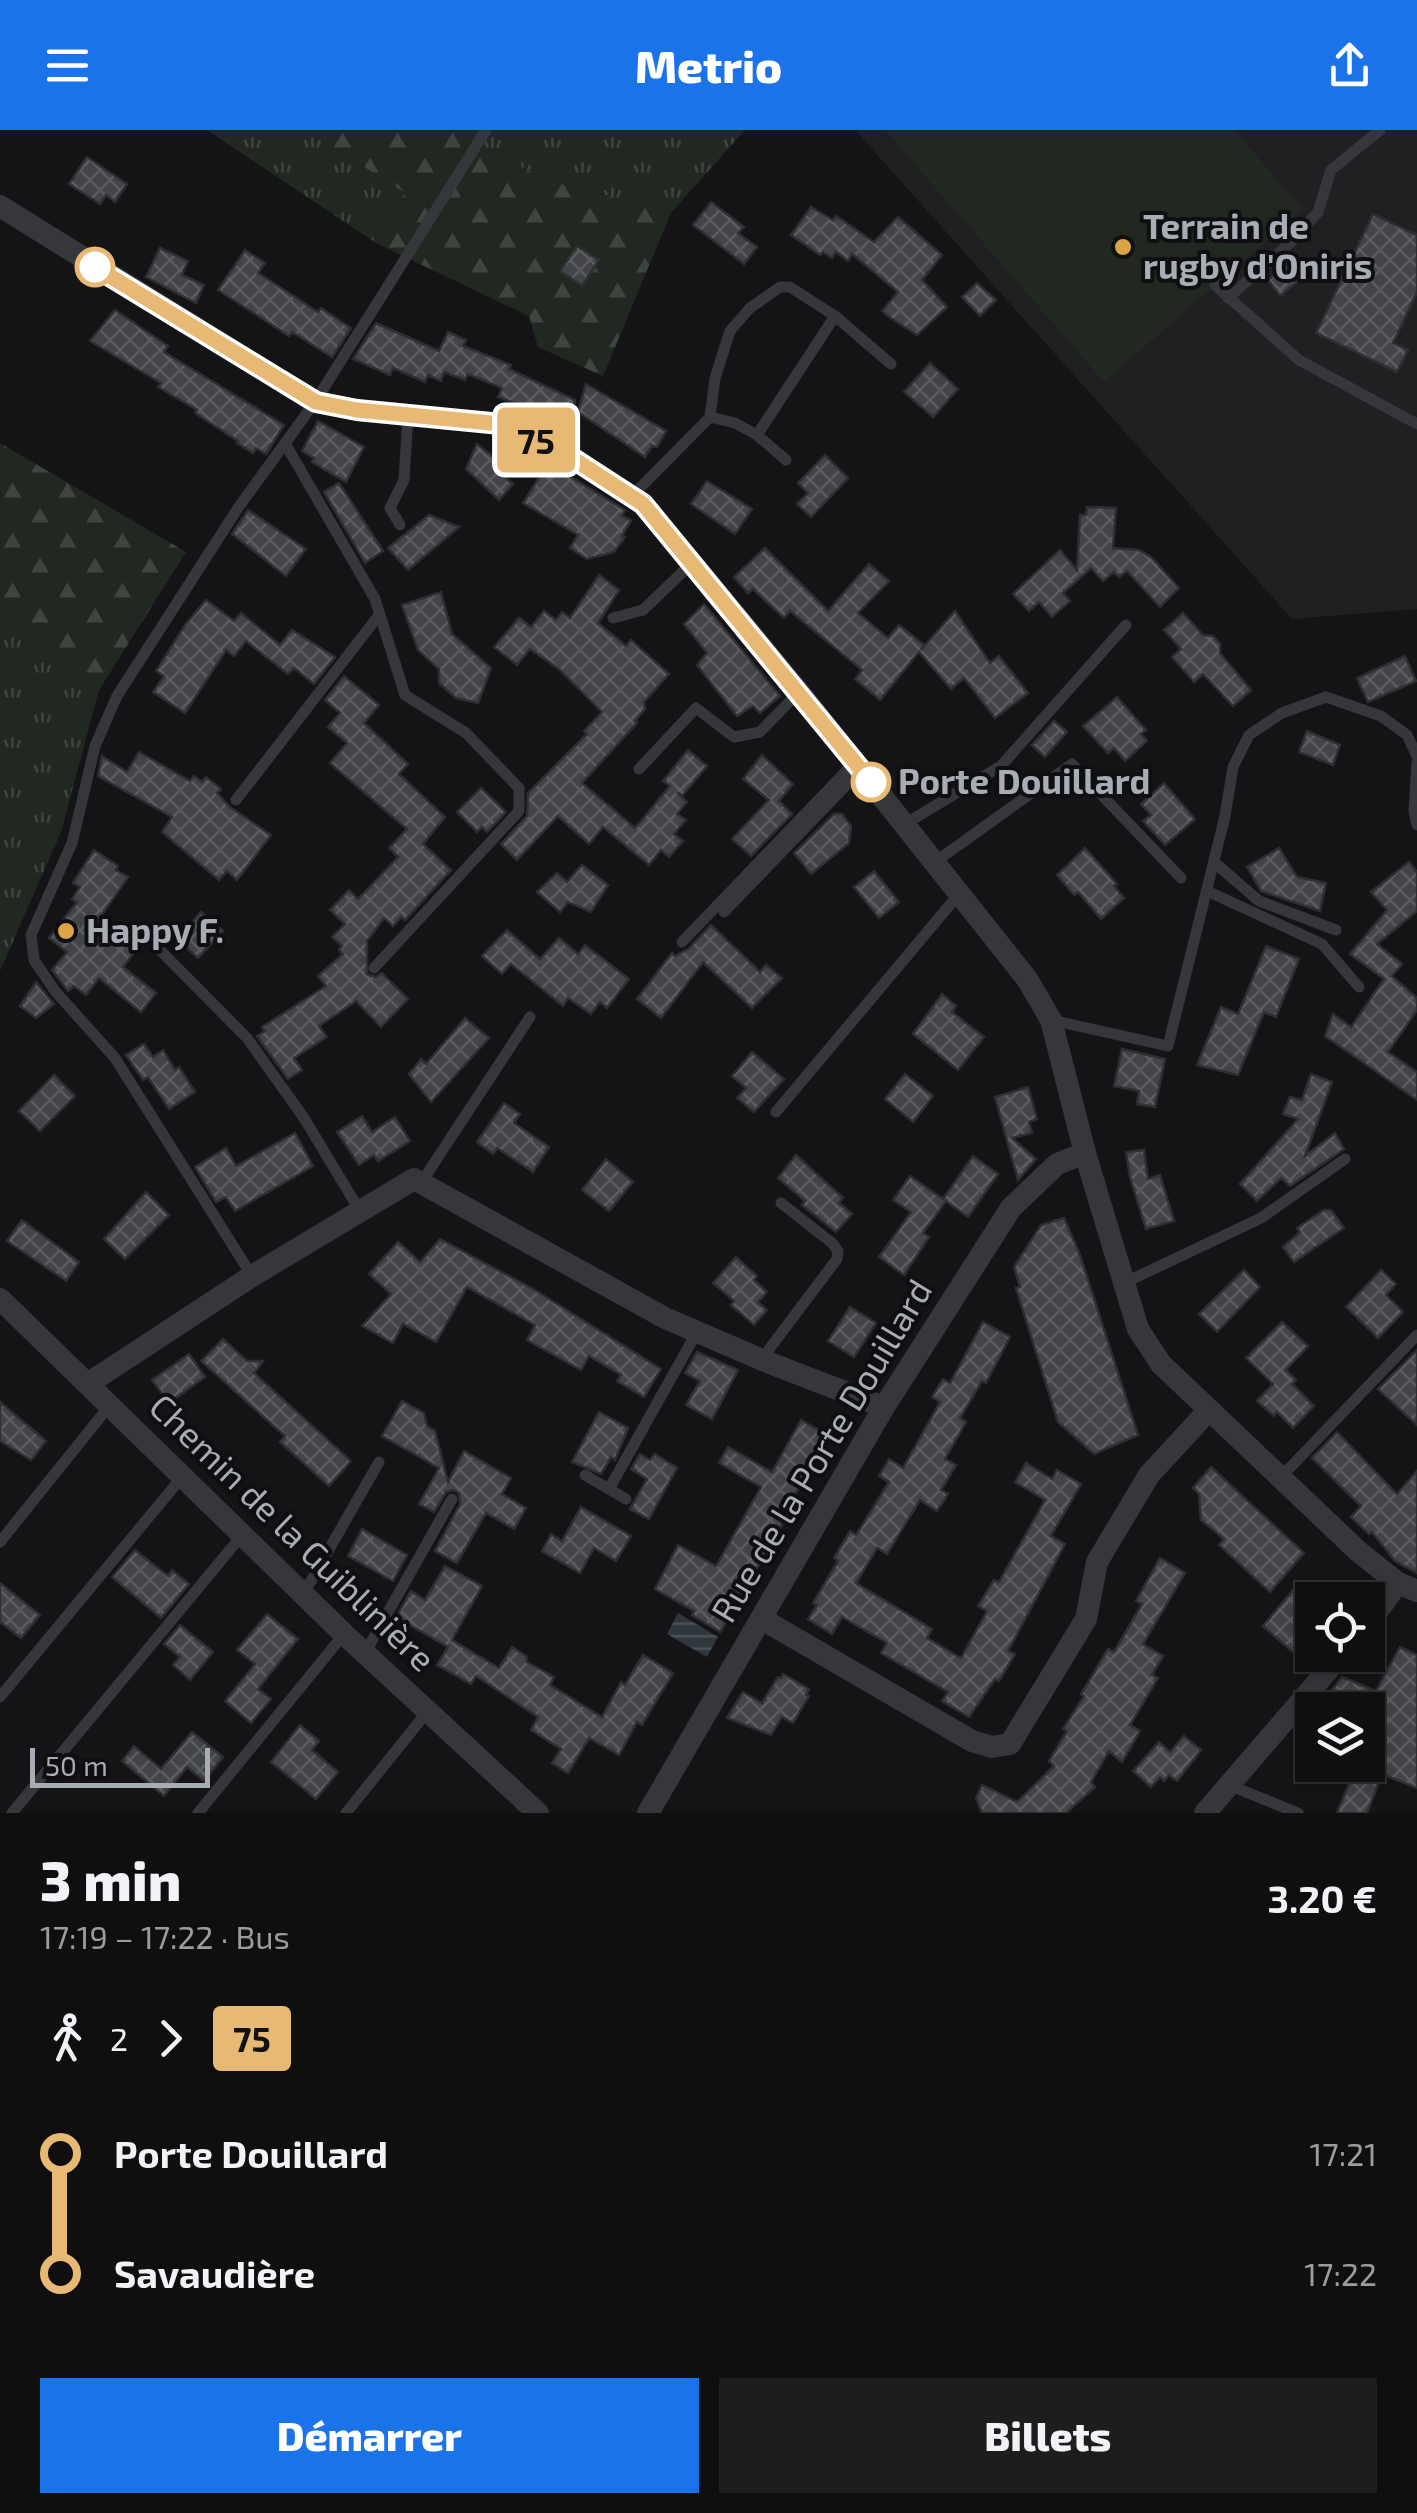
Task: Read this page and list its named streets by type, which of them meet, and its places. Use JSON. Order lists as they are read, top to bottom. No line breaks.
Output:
{"streets":{"street":["Rue de la Porte Douillard","Chemin de la Guiblinière"]},"places":["Terrain de rugby d'Oniris","Porte Douillard","Happy F."],"lines":["bus line 75"],"scale_bar":"50 m","page":{"header":"Metrio","on_map":"75","scale":"50 m","heading":["3 min","17:19 – 17:22 · Bus","3.20 €"],"legs":["2","75"],"list":[{"name":"Porte Douillard","value":"17:21"},{"name":"Savaudière","value":"17:22"}],"buttons":["Démarrer","Billets"]}}
